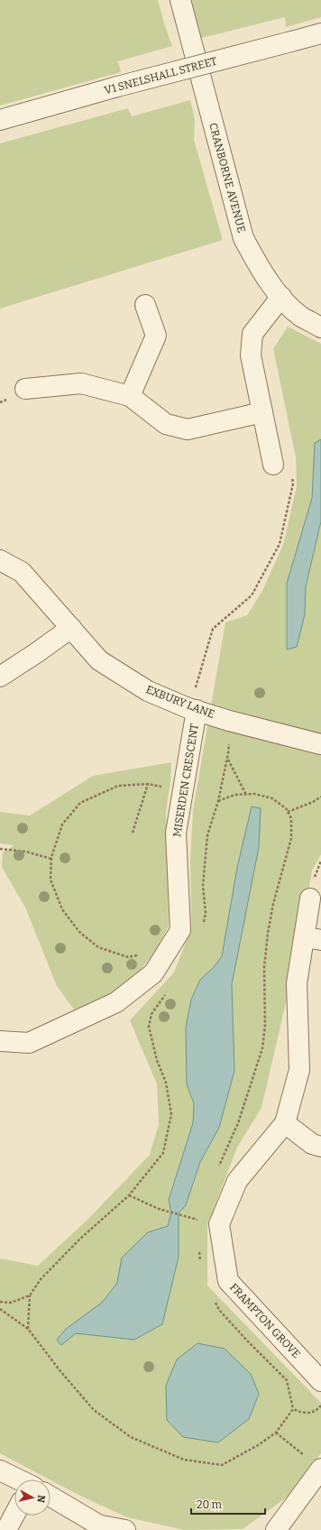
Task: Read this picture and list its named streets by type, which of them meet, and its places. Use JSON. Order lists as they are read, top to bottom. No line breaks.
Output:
{"streets":{"street":["V1 SNELSHALL STREET","CRANBORNE AVENUE","EXBURY LANE","MISERDEN CRESCENT","FRAMPTON GROVE"]},"crossings":[["EXBURY LANE","MISERDEN CRESCENT"]],"scale_bar":"20 m","north":"right"}
